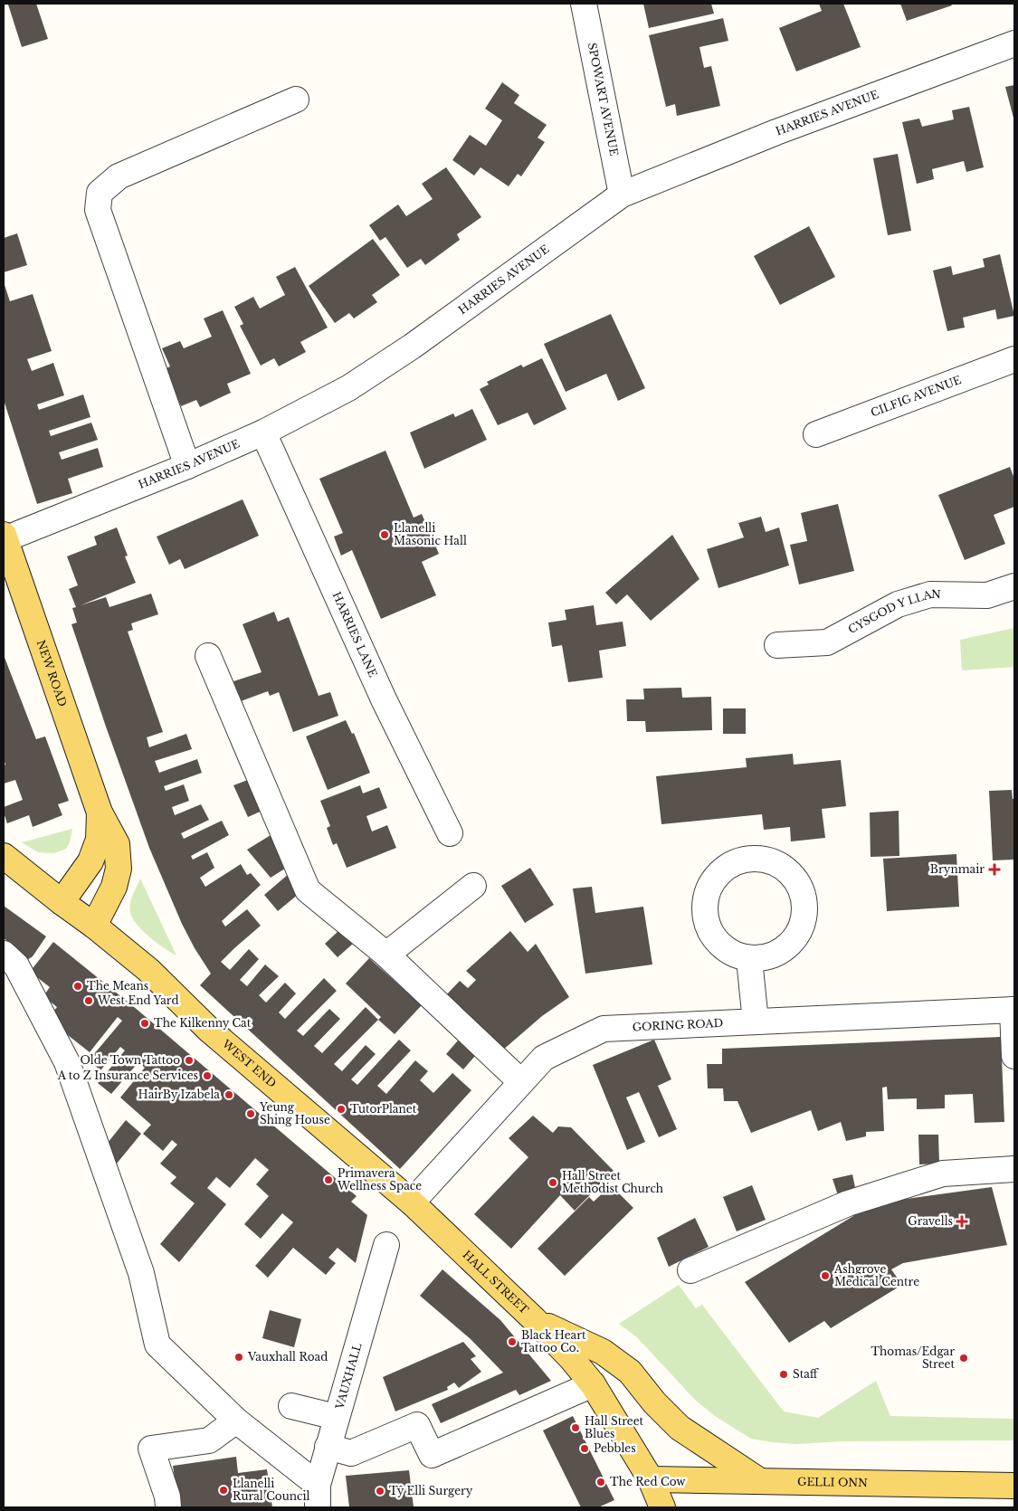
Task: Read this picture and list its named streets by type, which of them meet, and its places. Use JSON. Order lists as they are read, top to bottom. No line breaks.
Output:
{"streets":{"main road":["NEW ROAD","WEST END","HALL STREET","GELLI ONN"],"street":["SPOWART AVENUE","HARRIES AVENUE","CILFIG AVENUE","CYSGOD Y LLAN","HARRIES LANE","GORING ROAD","VAUXHALL"]},"crossings":[["SPOWART AVENUE","HARRIES AVENUE"],["HARRIES AVENUE","HARRIES LANE"],["HARRIES AVENUE","NEW ROAD"],["NEW ROAD","WEST END"],["GORING ROAD","WEST END"],["GORING ROAD","HALL STREET"],["WEST END","HALL STREET"],["HALL STREET","GELLI ONN"]],"places":{"other":["Llanelli Masonic Hall","The Means","West End Yard","The Kilkenny Cat","Olde Town Tattoo","A to Z Insurance Services","HairBy Izabela","TutorPlanet","Yeung Shing House","Primavera Wellness Space","Hall Street Methodist Church","Ashgrove Medical Centre","Black Heart Tattoo Co.","Vauxhall Road","Thomas/Edgar Street","Staff","Hall Street Blues","Pebbles","The Red Cow","Llanelli Rural Council","Tŷ Elli Surgery"],"health":["Brynmair","Gravells"]}}
